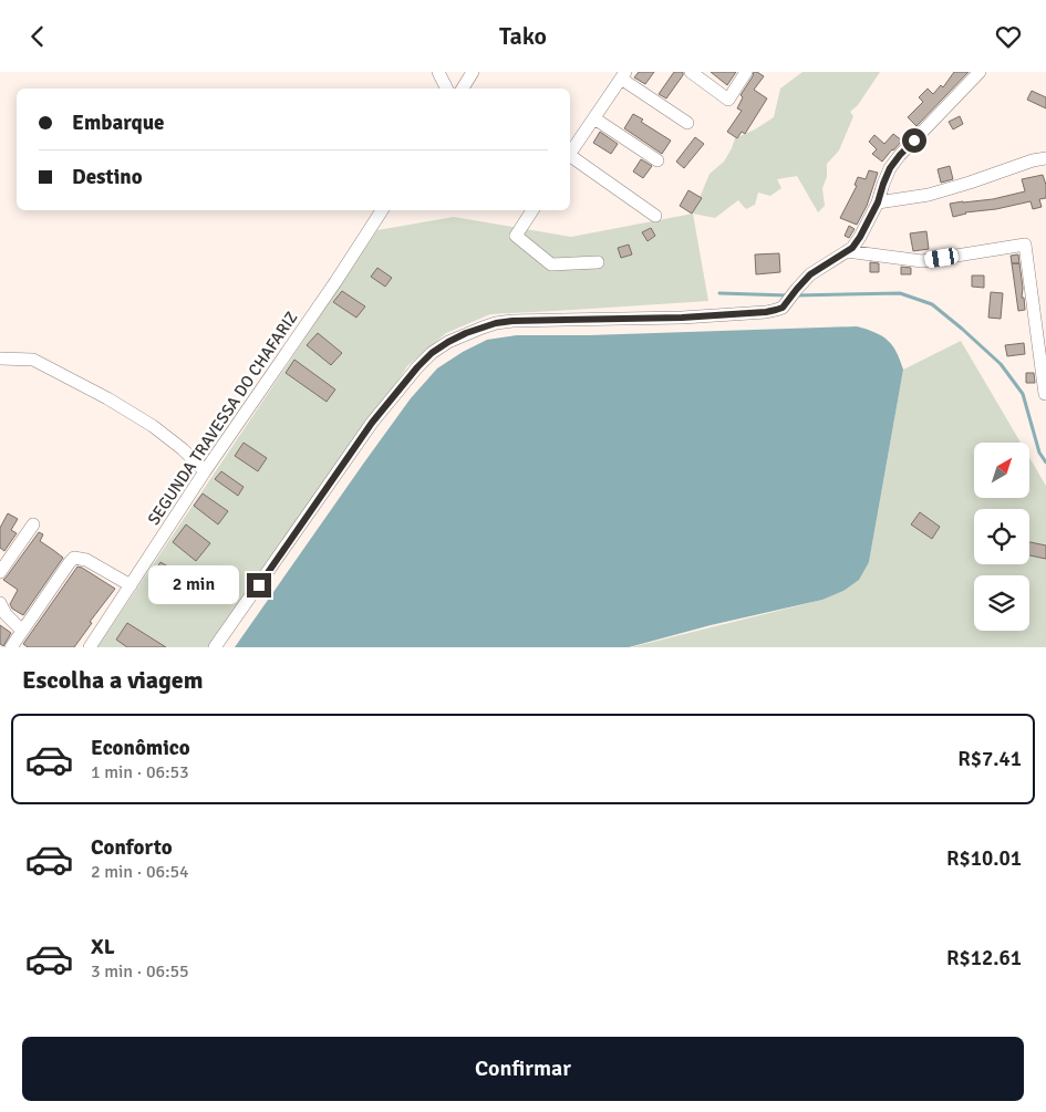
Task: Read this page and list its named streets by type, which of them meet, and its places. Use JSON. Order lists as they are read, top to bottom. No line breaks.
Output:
{"streets":{"street":["SEGUNDA TRAVESSA DO CHAFARIZ"]},"north":"top right","page":{"header":"Tako","banner":["Embarque","Destino"],"bubble":"2 min","heading":"Escolha a viagem","list":[{"name":"Econômico","note":"1 min · 06:53","value":"R$7.41"},{"name":"Conforto","note":"2 min · 06:54","value":"R$10.01"},{"name":"XL","note":"3 min · 06:55","value":"R$12.61"}],"buttons":"Confirmar"}}
